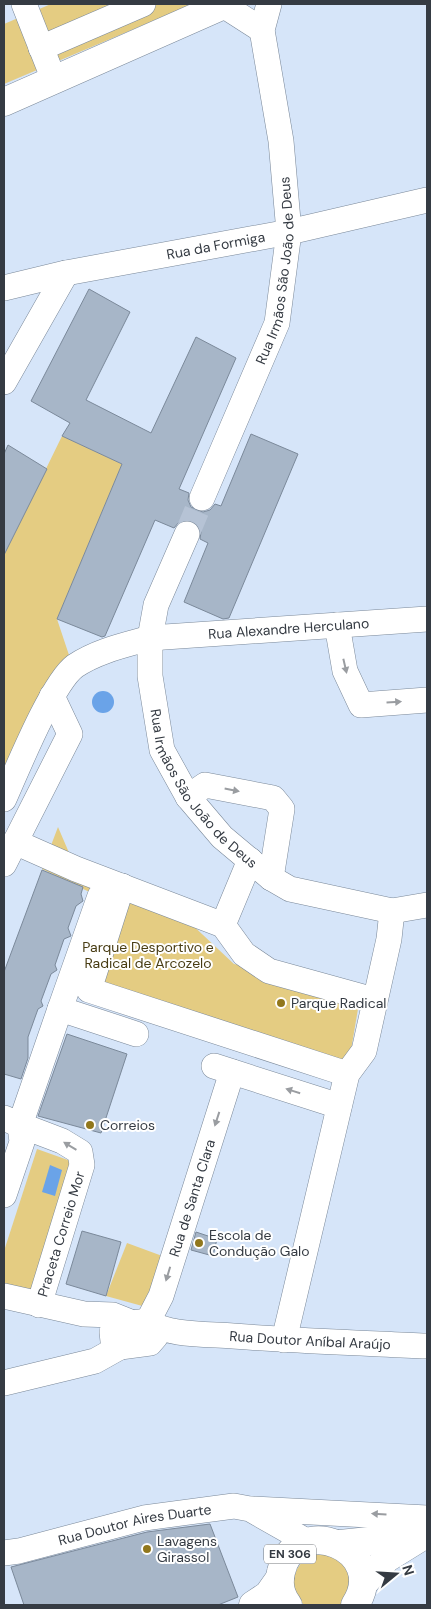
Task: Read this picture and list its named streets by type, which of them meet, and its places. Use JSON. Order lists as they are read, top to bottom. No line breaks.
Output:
{"streets":{"main road":["EN 306"],"street":["Rua da Formiga","Rua Irmãos São João de Deus","Rua Alexandre Herculano","Rua de Santa Clara","Praceta Correio Mor","Rua Doutor Aníbal Araújo","Rua Doutor Aires Duarte"]},"crossings":[["Rua da Formiga","Rua Irmãos São João de Deus"],["Rua Irmãos São João de Deus","Rua Alexandre Herculano"],["Rua de Santa Clara","Rua Doutor Aníbal Araújo"],["Rua Doutor Aires Duarte","EN 306"]],"parks":["Parque Desportivo e Radical de Arcozelo"],"places":["Parque Radical","Correios","Escola de Condução Galo","Lavagens Girassol"],"north":"right"}
